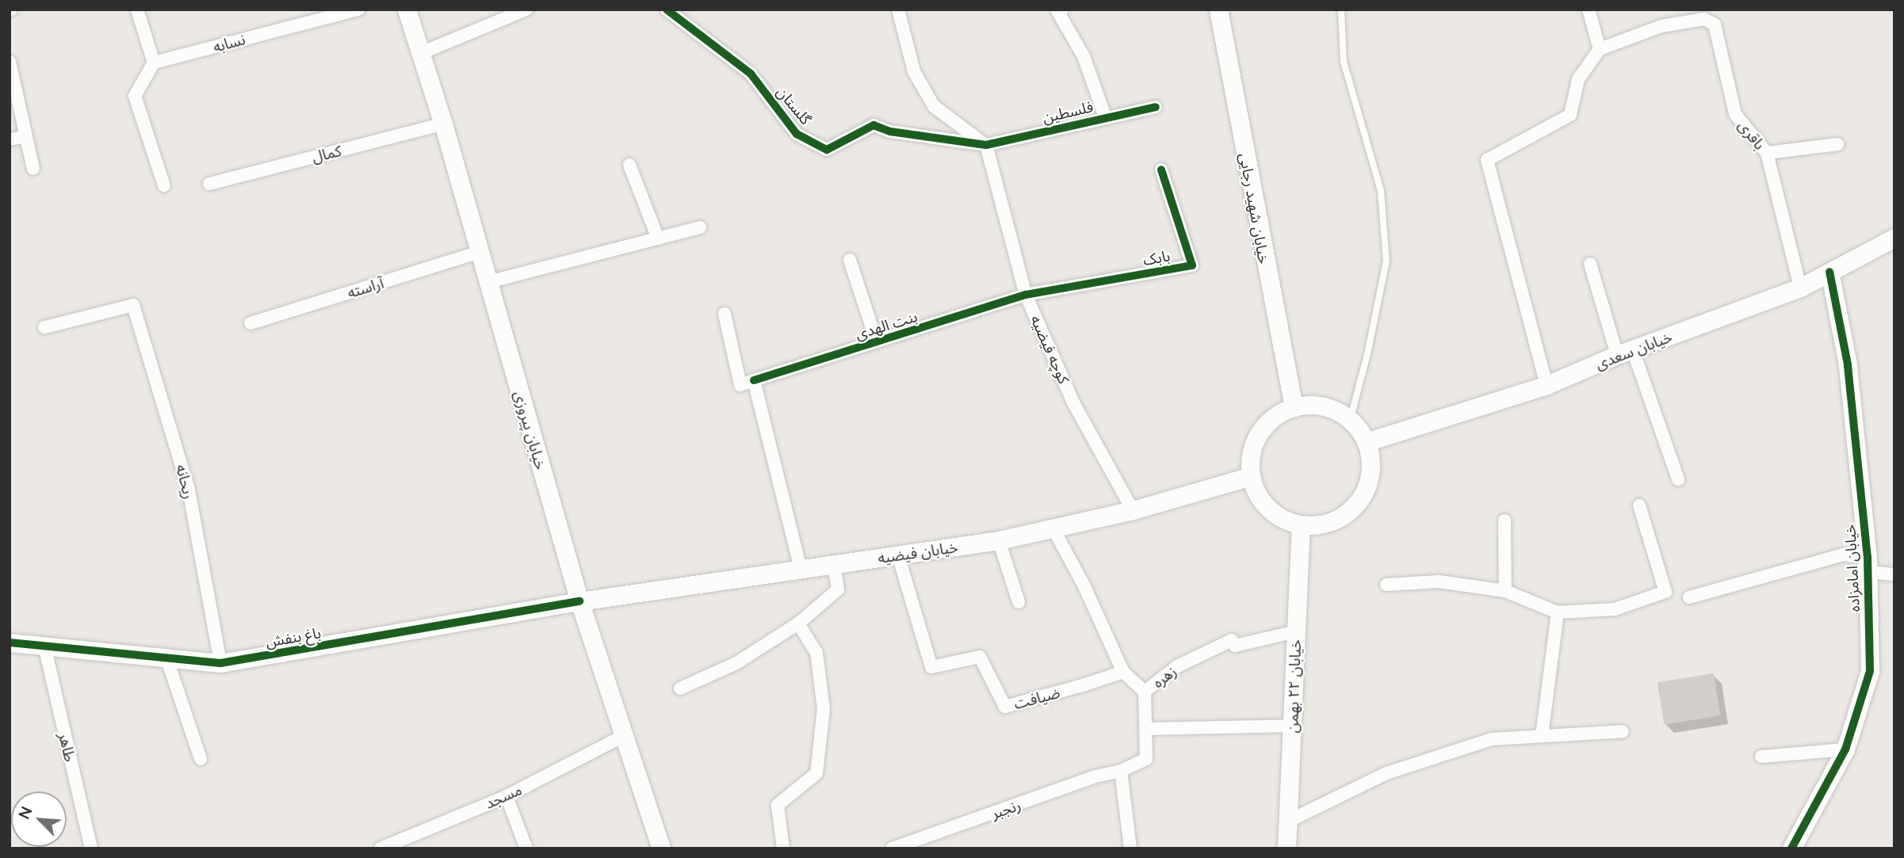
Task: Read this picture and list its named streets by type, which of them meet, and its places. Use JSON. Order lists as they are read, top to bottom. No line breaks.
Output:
{"streets":{"main road":["خیابان شهید رجایی","خیابان سعدی","خیابان پیروزی","خیابان فیضیه","خیابان امامزاده","باغ بنفش","خیابان ۲۲ بهمن"],"street":["نسابه","گلستان","فلسطین","باقری","کمال","بابک","آراسته","بنت الهدی","کوچه فیضیه","ریحانه","زهره","ضیافت","طاهر","مسجد","رنجبر"]},"crossings":[["گلستان","فلسطین"],["گلستان","کوچه فیضیه"],["فلسطین","کوچه فیضیه"],["باقری","خیابان سعدی"],["کمال","خیابان پیروزی"],["خیابان شهید رجایی","خیابان سعدی"],["خیابان شهید رجایی","خیابان فیضیه"],["خیابان شهید رجایی","خیابان ۲۲ بهمن"],["بابک","بنت الهدی"],["بابک","کوچه فیضیه"],["آراسته","خیابان پیروزی"],["بنت الهدی","کوچه فیضیه"],["کوچه فیضیه","خیابان فیضیه"],["خیابان سعدی","خیابان فیضیه"],["خیابان سعدی","خیابان امامزاده"],["خیابان سعدی","خیابان ۲۲ بهمن"],["خیابان پیروزی","خیابان فیضیه"],["خیابان پیروزی","باغ بنفش"],["خیابان پیروزی","مسجد"],["ریحانه","باغ بنفش"],["خیابان فیضیه","باغ بنفش"],["خیابان فیضیه","زهره"],["خیابان فیضیه","خیابان ۲۲ بهمن"],["خیابان فیضیه","ضیافت"],["باغ بنفش","طاهر"],["زهره","خیابان ۲۲ بهمن"],["زهره","ضیافت"]],"north":"top left"}
